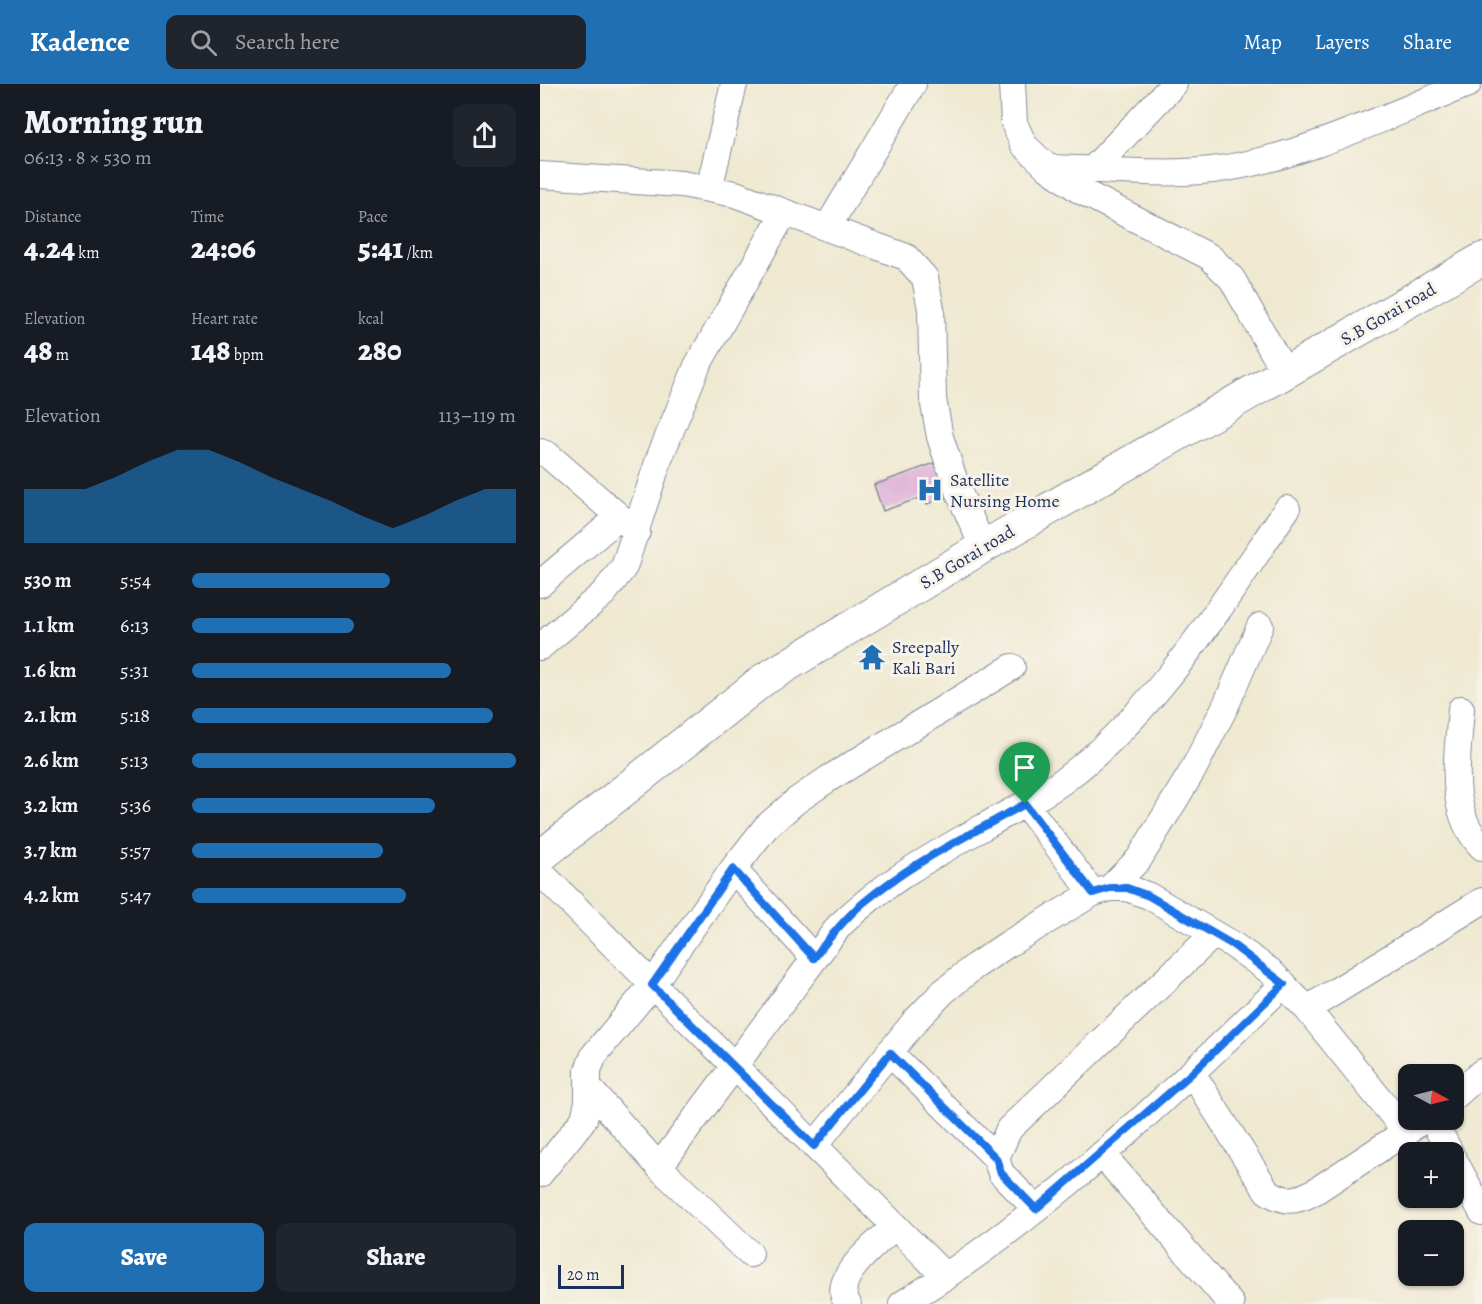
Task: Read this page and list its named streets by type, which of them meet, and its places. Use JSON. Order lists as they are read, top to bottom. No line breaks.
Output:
{"streets":{"street":["S.B Gorai road"]},"places":{"hospital":["Satellite Nursing Home"],"temple":["Sreepally Kali Bari"]},"scale_bar":"20 m","north":"right","page":{"header":"Kadence","search":"Search here","nav":["Map","Layers","Share"],"heading":["Morning run","06:13 · 8 × 530 m"],"stats":[["Distance","4.24 km"],["Time","24:06"],["Pace","5:41 /km"],["Elevation","48 m"],["Heart rate","148 bpm"],["kcal","280"]],"chart":["Elevation","113–119 m"],"list":[{"name":"530 m","note":"5:54"},{"name":"1.1 km","note":"6:13"},{"name":"1.6 km","note":"5:31"},{"name":"2.1 km","note":"5:18"},{"name":"2.6 km","note":"5:13"},{"name":"3.2 km","note":"5:36"},{"name":"3.7 km","note":"5:57"},{"name":"4.2 km","note":"5:47"}],"map_buttons":["+","−"],"buttons":["Save","Share"],"scale":"20 m"}}
